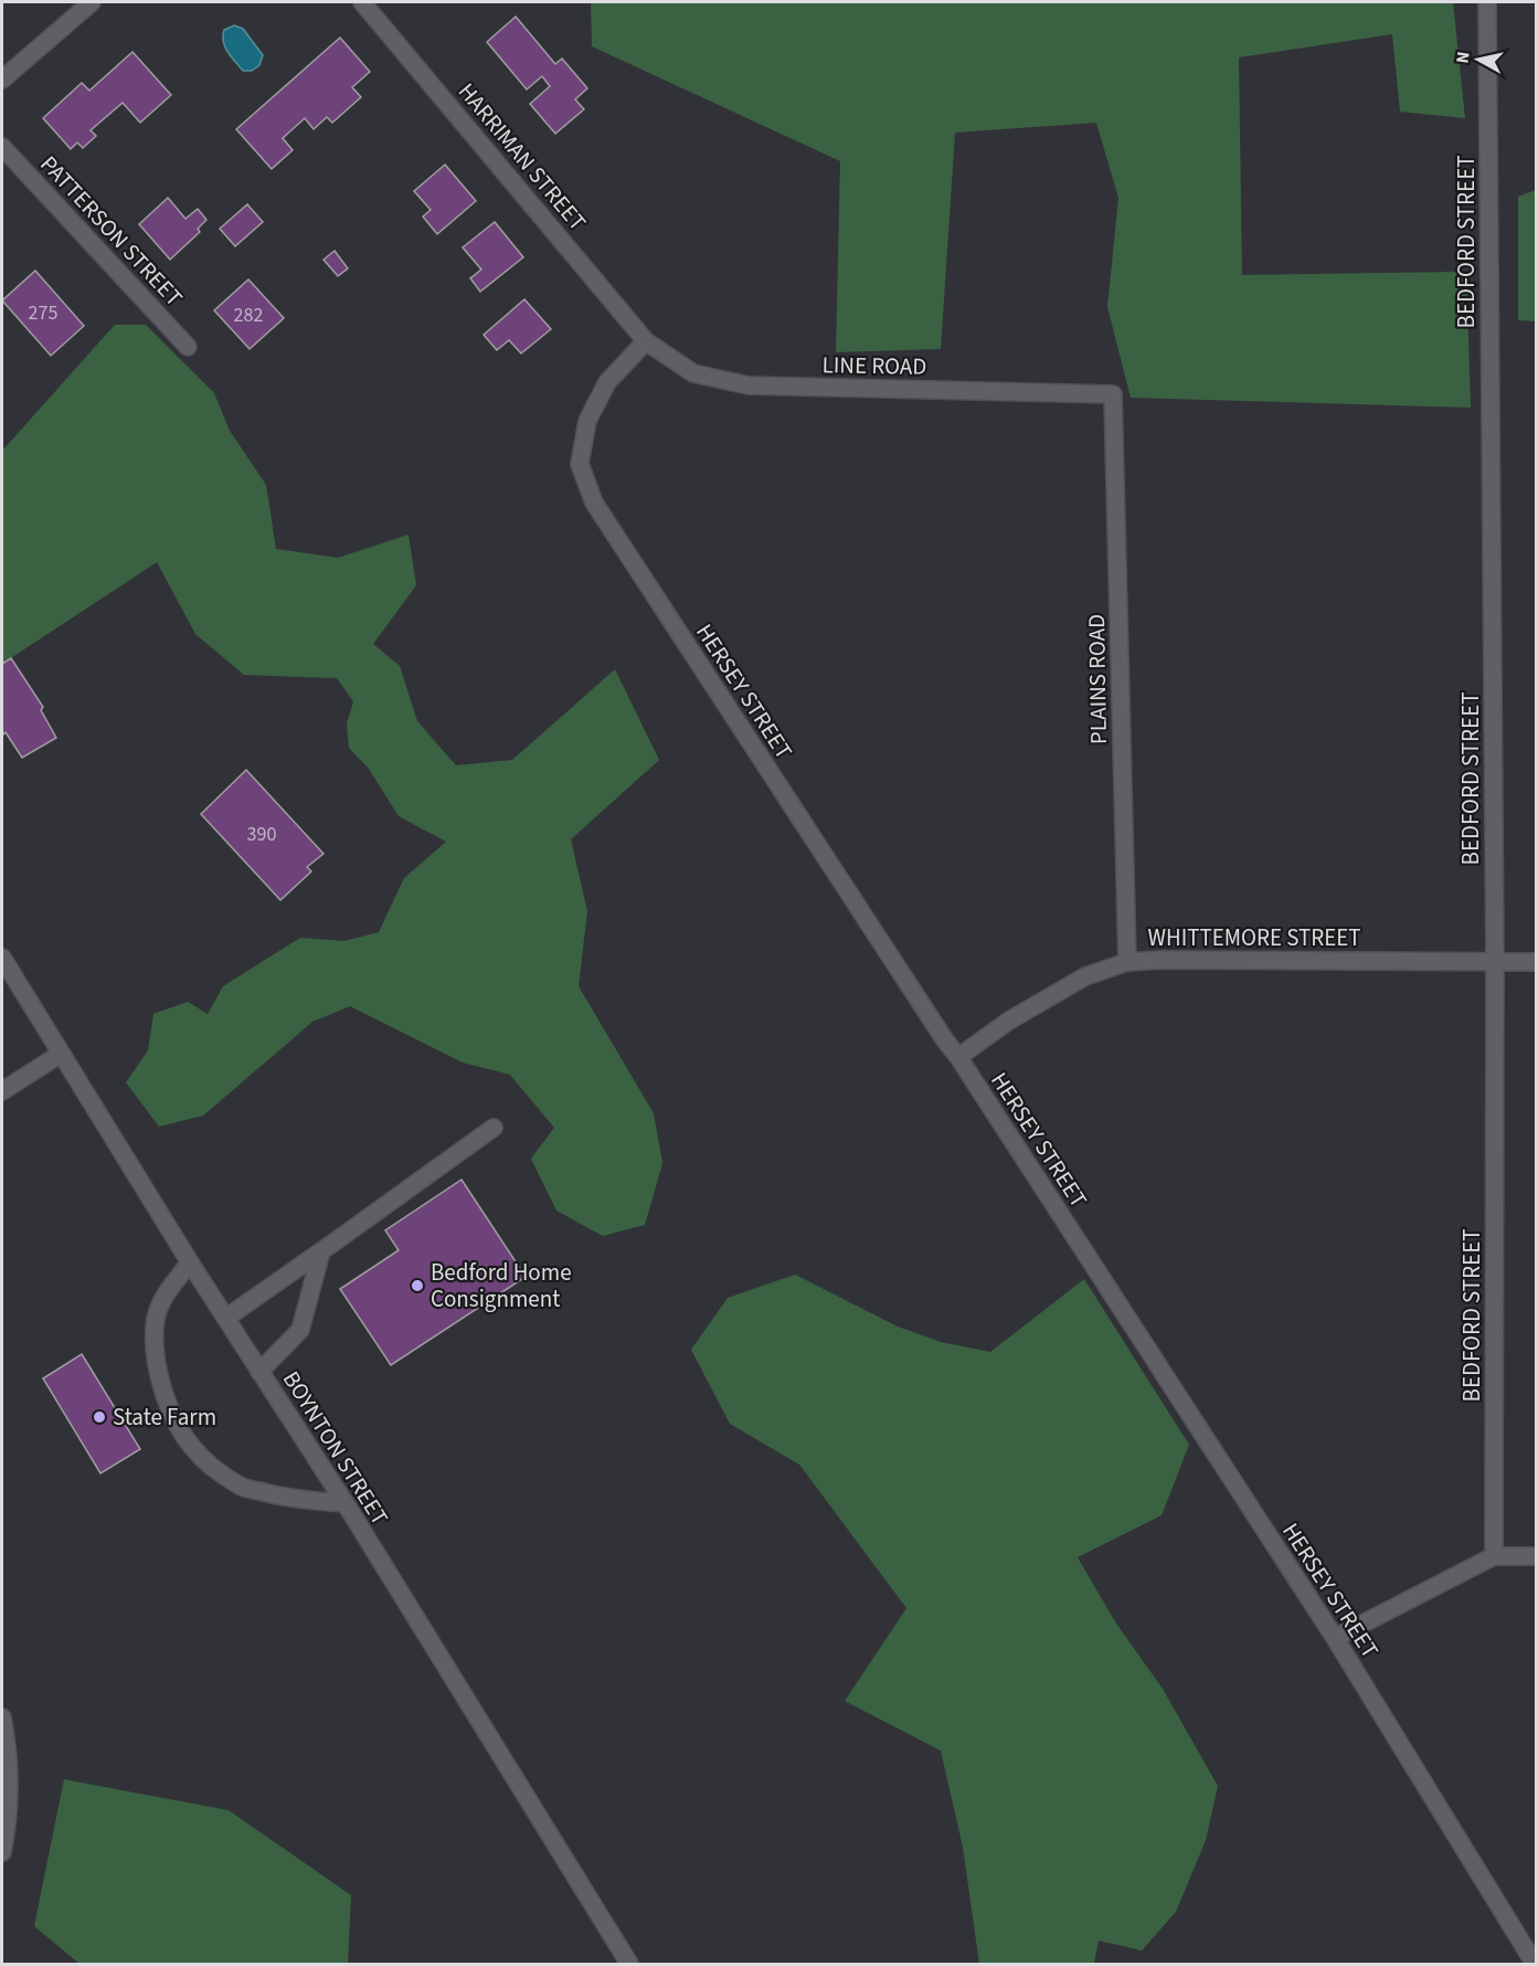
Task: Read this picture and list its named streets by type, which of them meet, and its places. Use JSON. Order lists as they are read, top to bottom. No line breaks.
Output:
{"streets":{"street":["HARRIMAN STREET","PATTERSON STREET","BEDFORD STREET","LINE ROAD","PLAINS ROAD","HERSEY STREET","WHITTEMORE STREET","BOYNTON STREET"]},"crossings":[["HARRIMAN STREET","LINE ROAD"],["HARRIMAN STREET","HERSEY STREET"],["BEDFORD STREET","WHITTEMORE STREET"],["LINE ROAD","PLAINS ROAD"],["LINE ROAD","HERSEY STREET"],["PLAINS ROAD","WHITTEMORE STREET"],["HERSEY STREET","WHITTEMORE STREET"]],"places":["Bedford Home Consignment","State Farm"],"house_numbers":["275","282","390"],"north":"left"}
